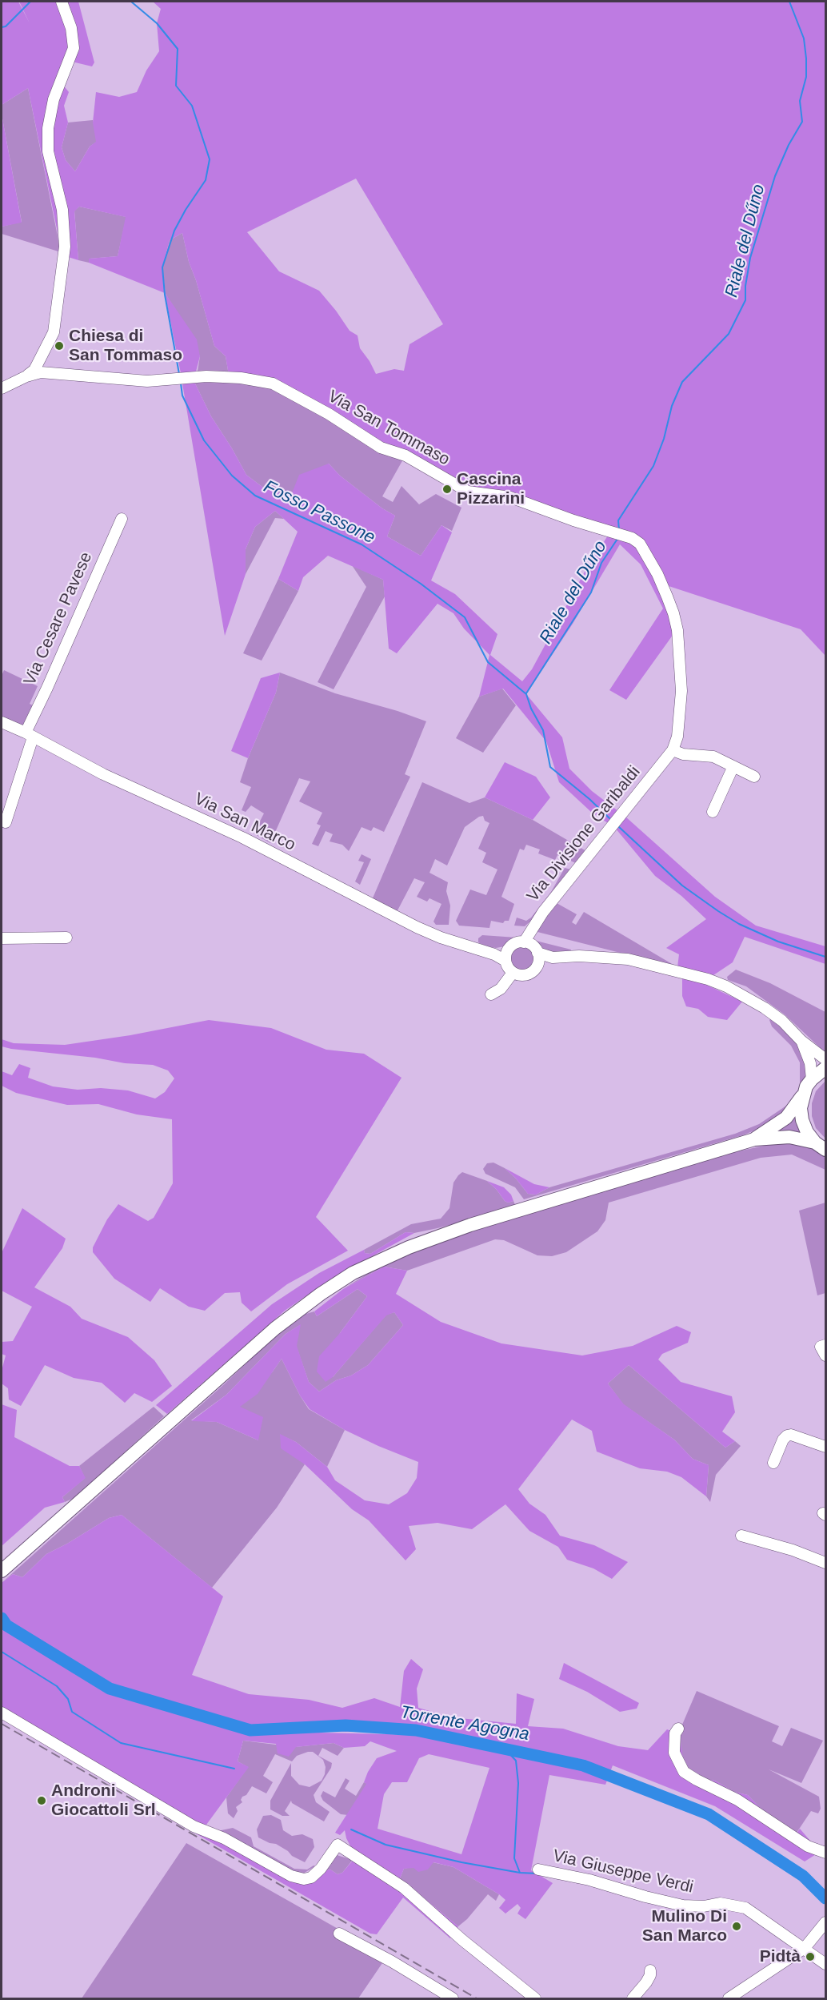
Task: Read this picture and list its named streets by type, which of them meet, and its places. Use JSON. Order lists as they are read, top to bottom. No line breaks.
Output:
{"streets":{"street":["Via San Tommaso","Via Cesare Pavese","Via San Marco","Via Divisione Garibaldi","Via Giuseppe Verdi"]},"crossings":[["Via San Tommaso","Via Divisione Garibaldi"],["Via Cesare Pavese","Via San Marco"],["Via San Marco","Via Divisione Garibaldi"]],"water":["Riale del Dűno","Fosso Passone","Torrente Agogna"],"places":["Chiesa di San Tommaso","Cascina Pizzarini","Androni Giocattoli Srl","Mulino Di San Marco","Pidtà"]}
